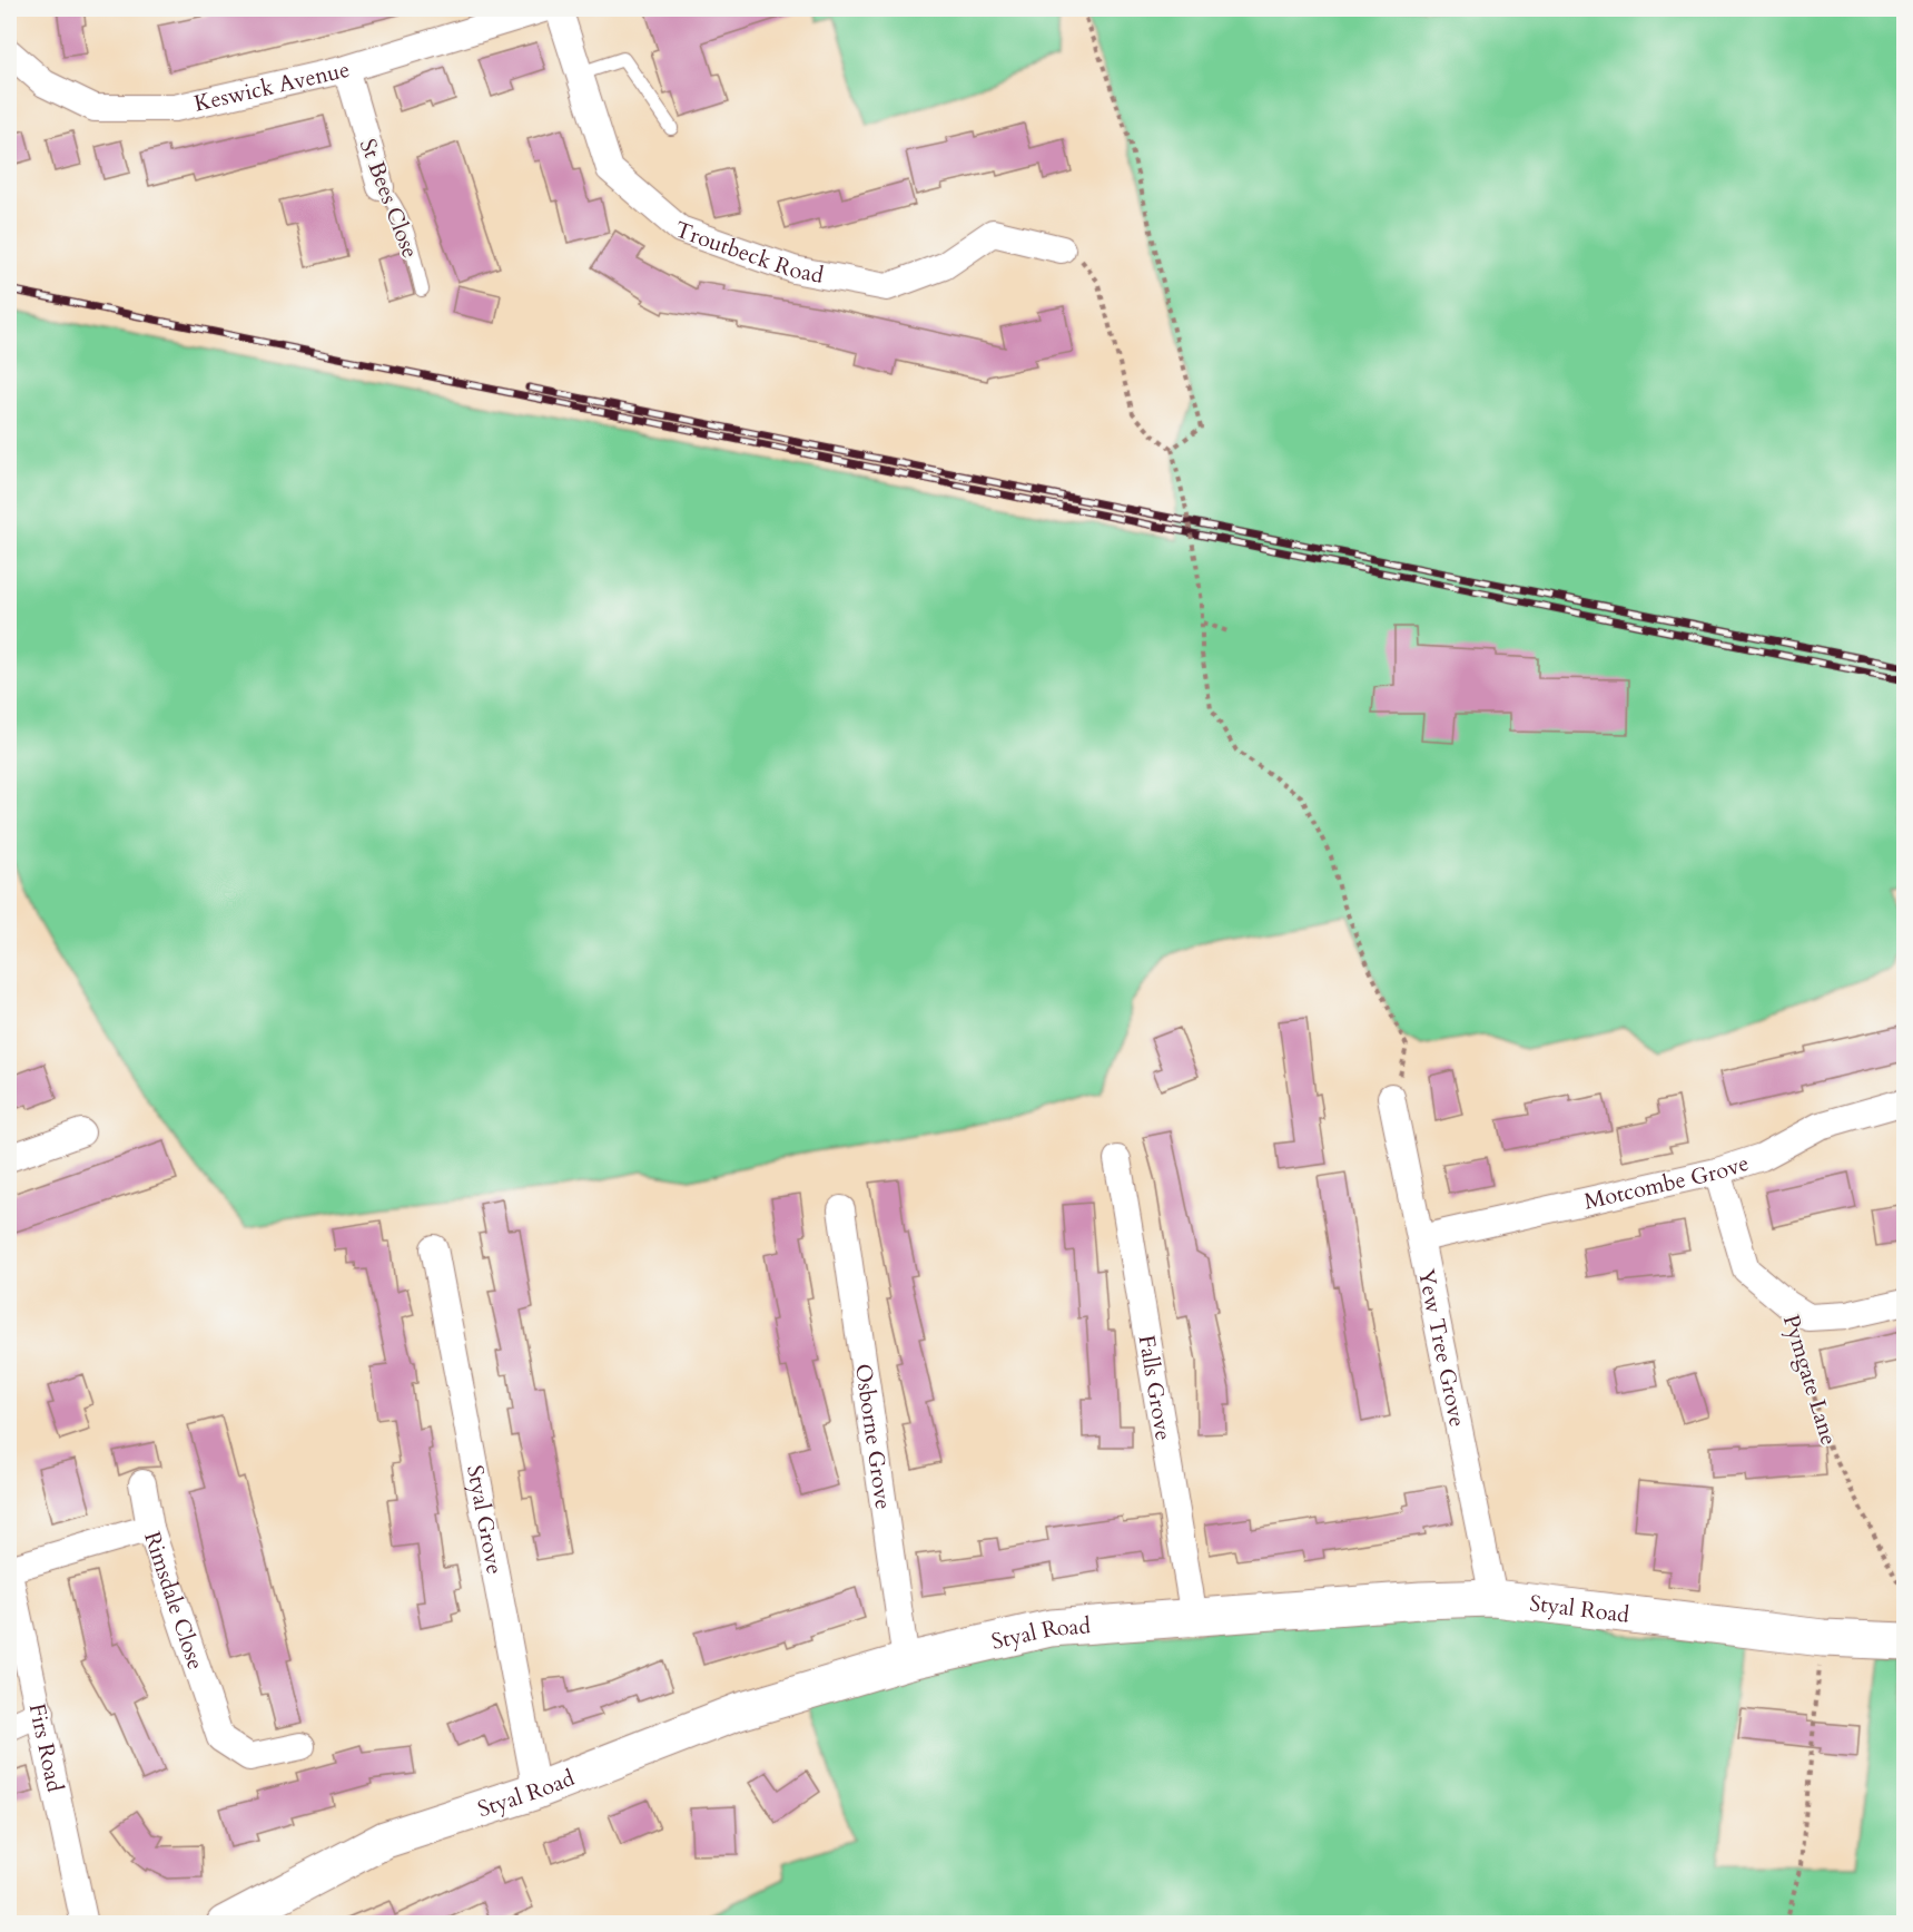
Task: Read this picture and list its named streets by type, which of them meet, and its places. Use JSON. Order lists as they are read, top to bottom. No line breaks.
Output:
{"streets":{"main road":["Styal Road"],"street":["Keswick Avenue","St Bees Close","Troutbeck Road","Motcombe Grove","Yew Tree Grove","Pymgate Lane","Falls Grove","Osborne Grove","Styal Grove","Rimsdale Close","Firs Road"]},"crossings":[["Keswick Avenue","St Bees Close"],["Motcombe Grove","Yew Tree Grove"],["Motcombe Grove","Pymgate Lane"],["Yew Tree Grove","Styal Road"],["Falls Grove","Styal Road"],["Osborne Grove","Styal Road"],["Styal Grove","Styal Road"],["Rimsdale Close","Firs Road"]]}
